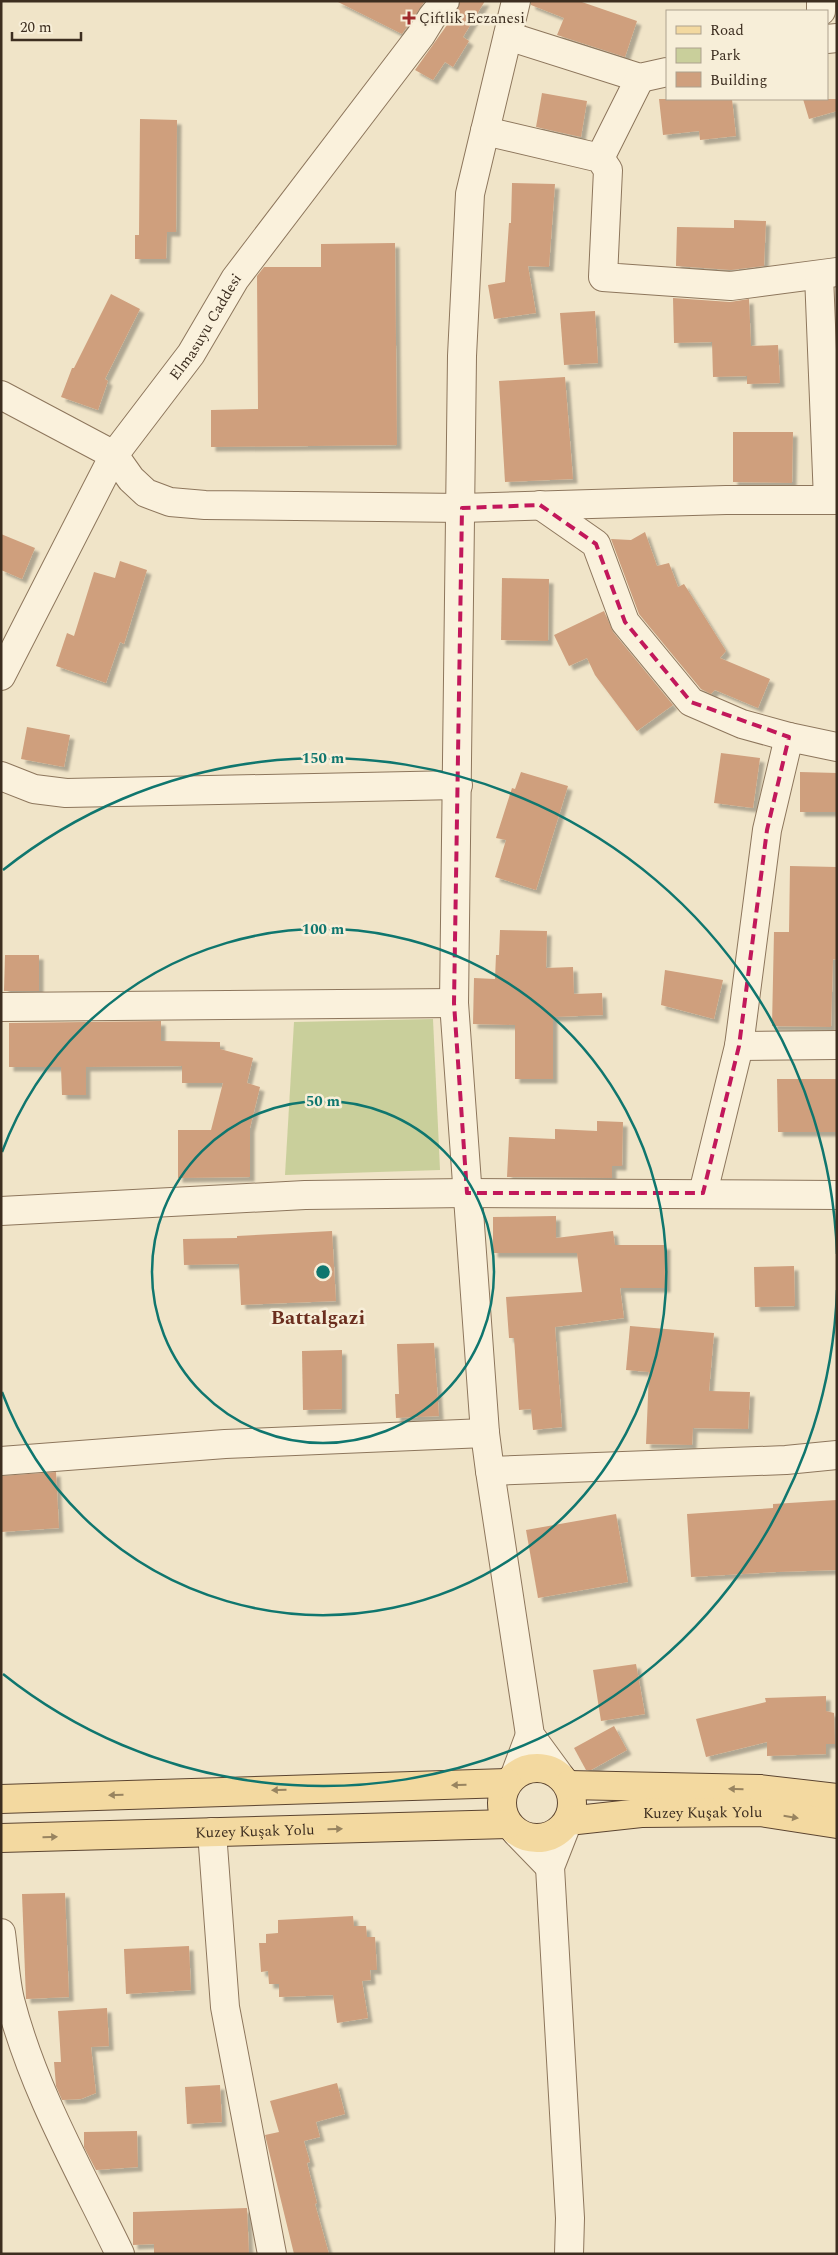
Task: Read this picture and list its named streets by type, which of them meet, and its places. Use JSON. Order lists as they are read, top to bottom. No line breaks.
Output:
{"streets":{"main road":["Kuzey Kuşak Yolu"],"street":["Elmasuyu Caddesi"]},"districts":["Battalgazi"],"places":{"health":["Çiftlik Eczanesi"]},"legend":["Road","Park","Building"],"scale_bar":"20 m","rings":["150 m","100 m","50 m"]}
